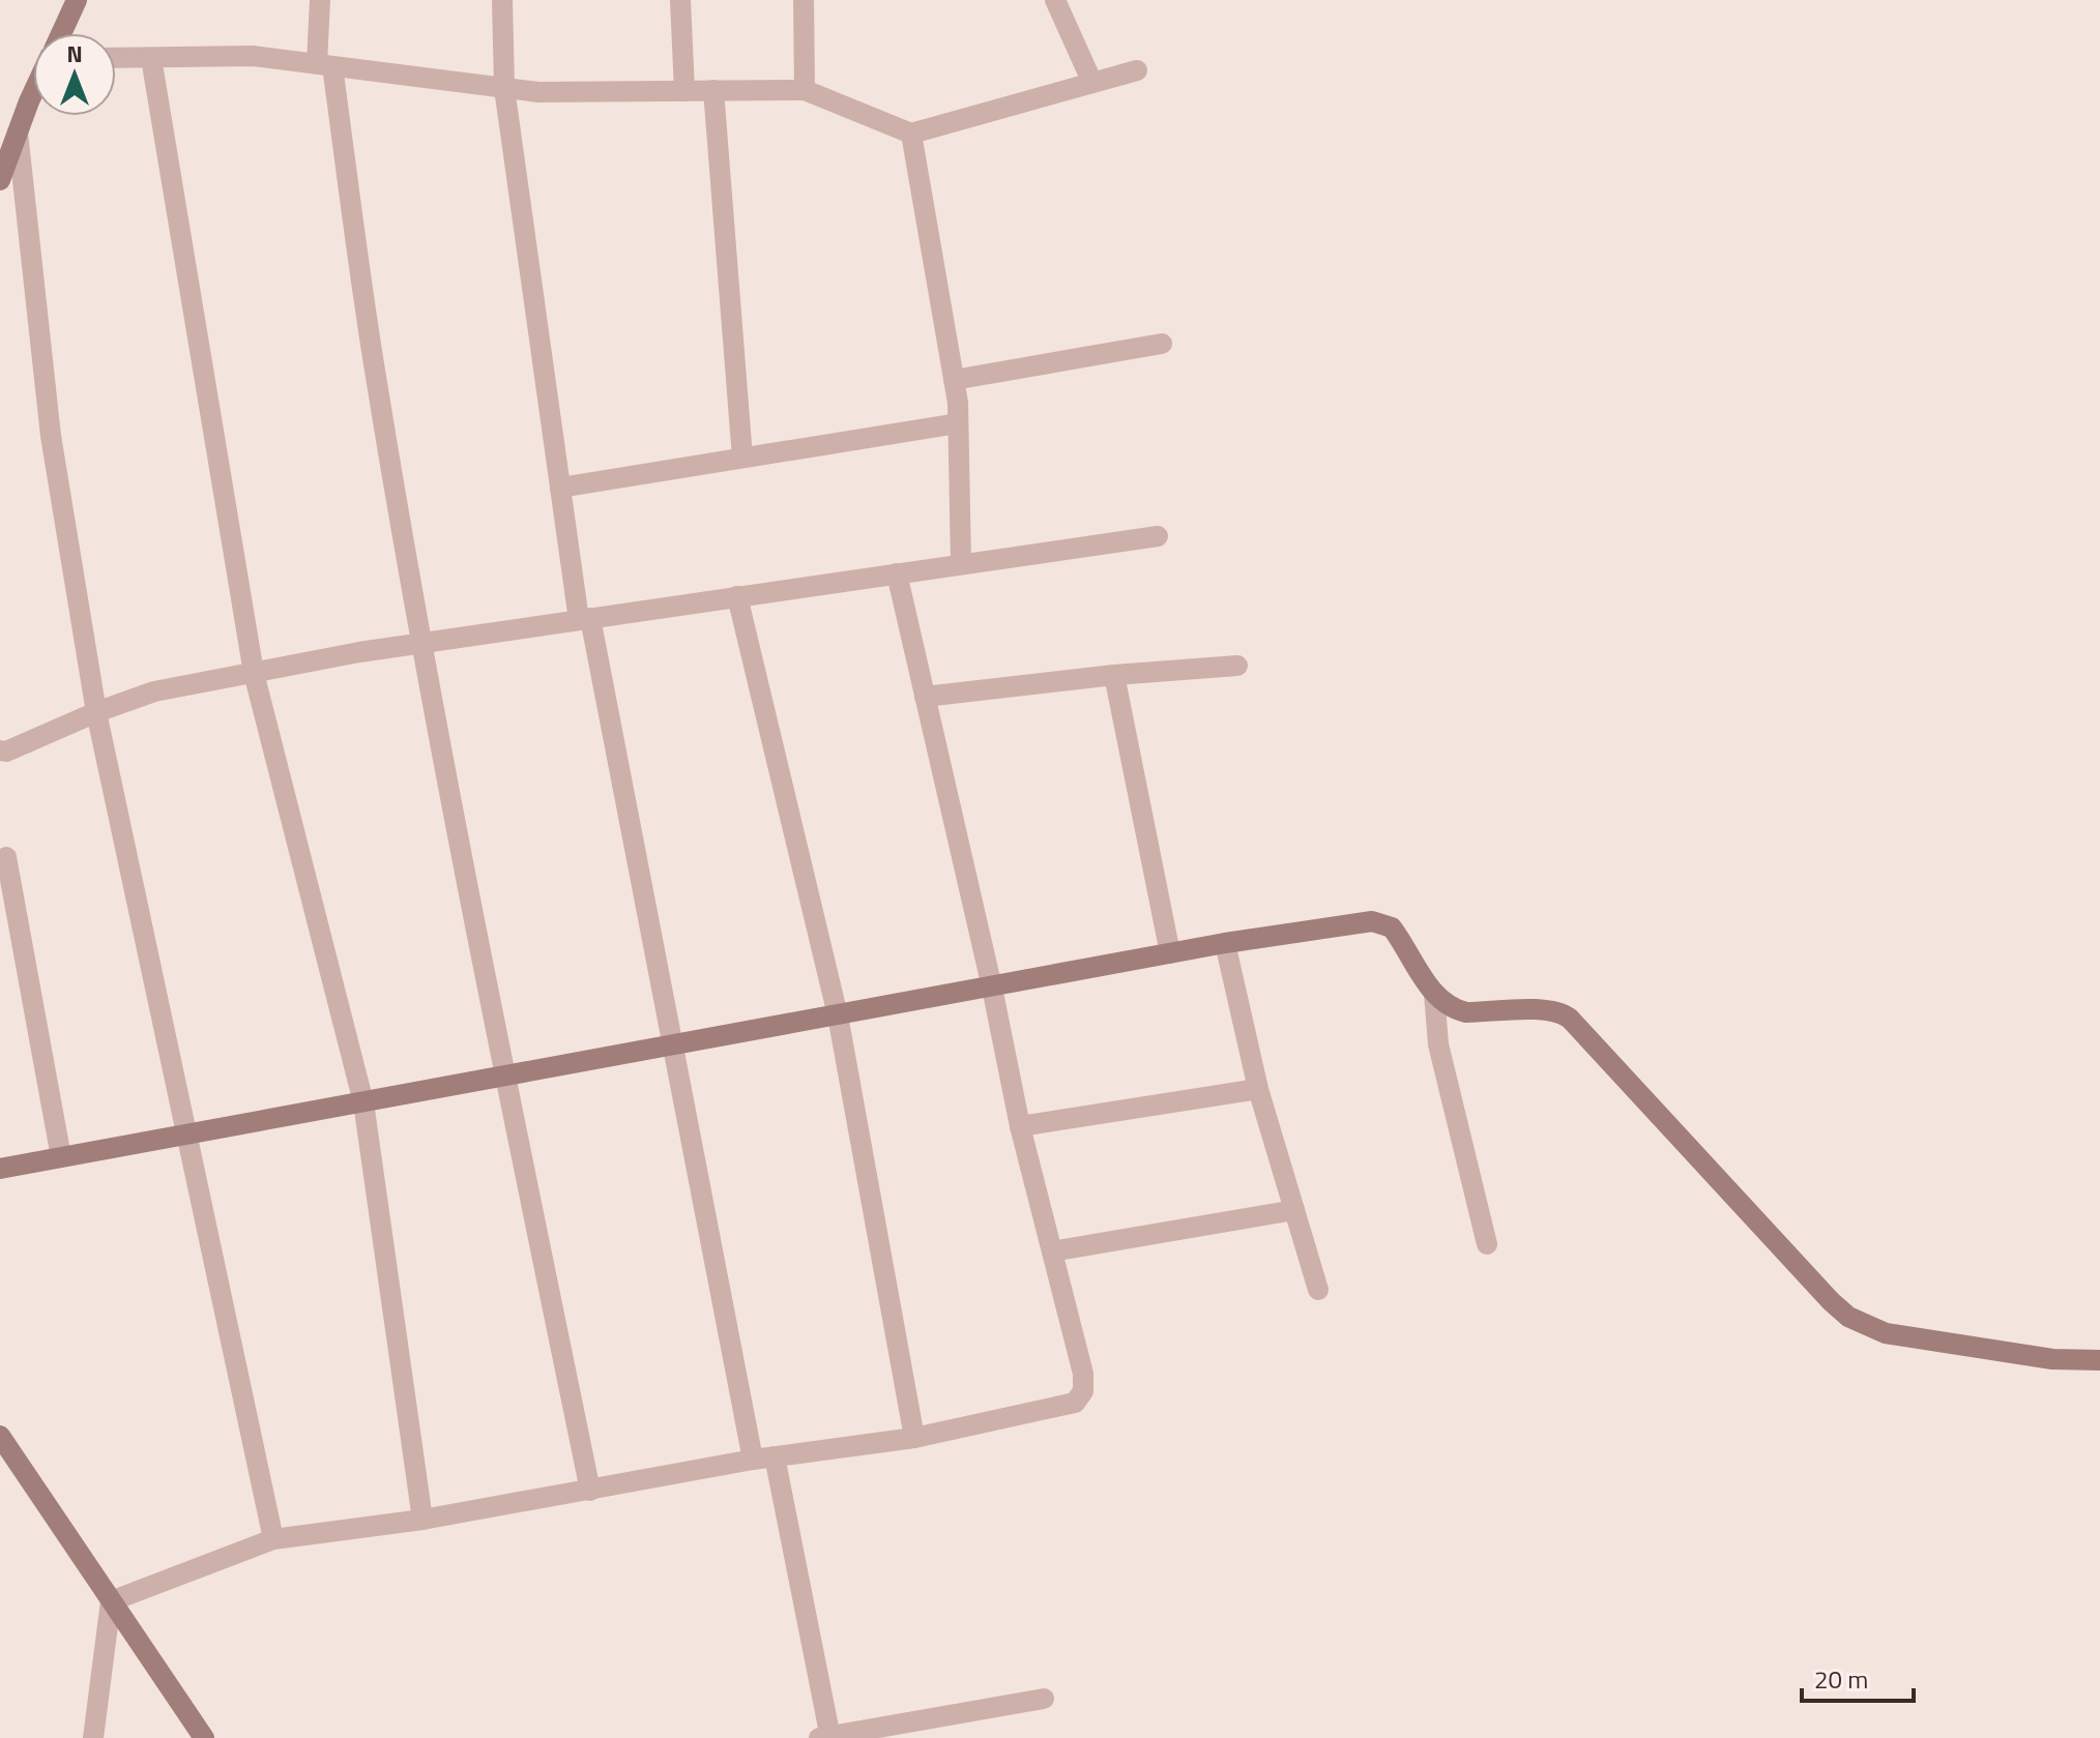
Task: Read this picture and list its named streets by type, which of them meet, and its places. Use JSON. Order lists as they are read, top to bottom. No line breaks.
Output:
{"scale_bar":"20 m","north":"top"}
